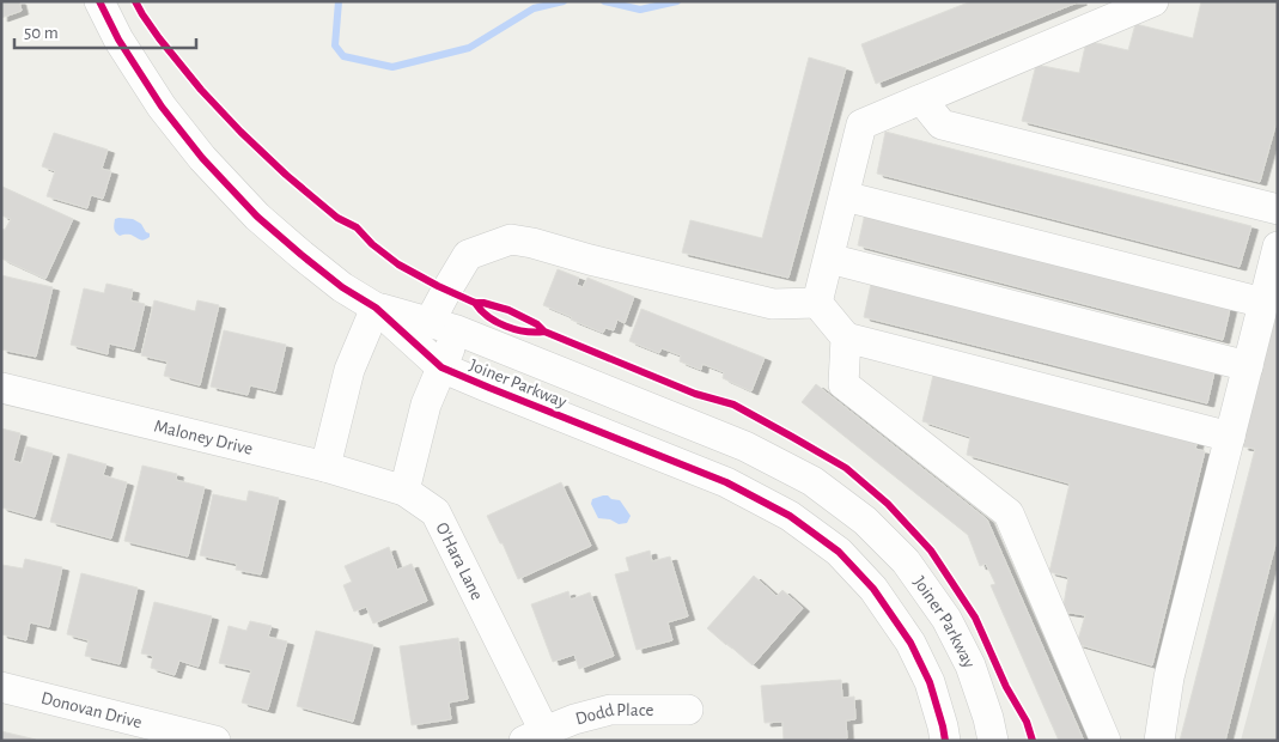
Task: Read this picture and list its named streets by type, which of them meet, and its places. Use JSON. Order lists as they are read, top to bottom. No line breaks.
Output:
{"streets":{"street":["Joiner Parkway","Maloney Drive","O'Hara Lane","Donovan Drive","Dodd Place"]},"crossings":[["Maloney Drive","O'Hara Lane"],["O'Hara Lane","Dodd Place"]],"scale_bar":"50 m"}
